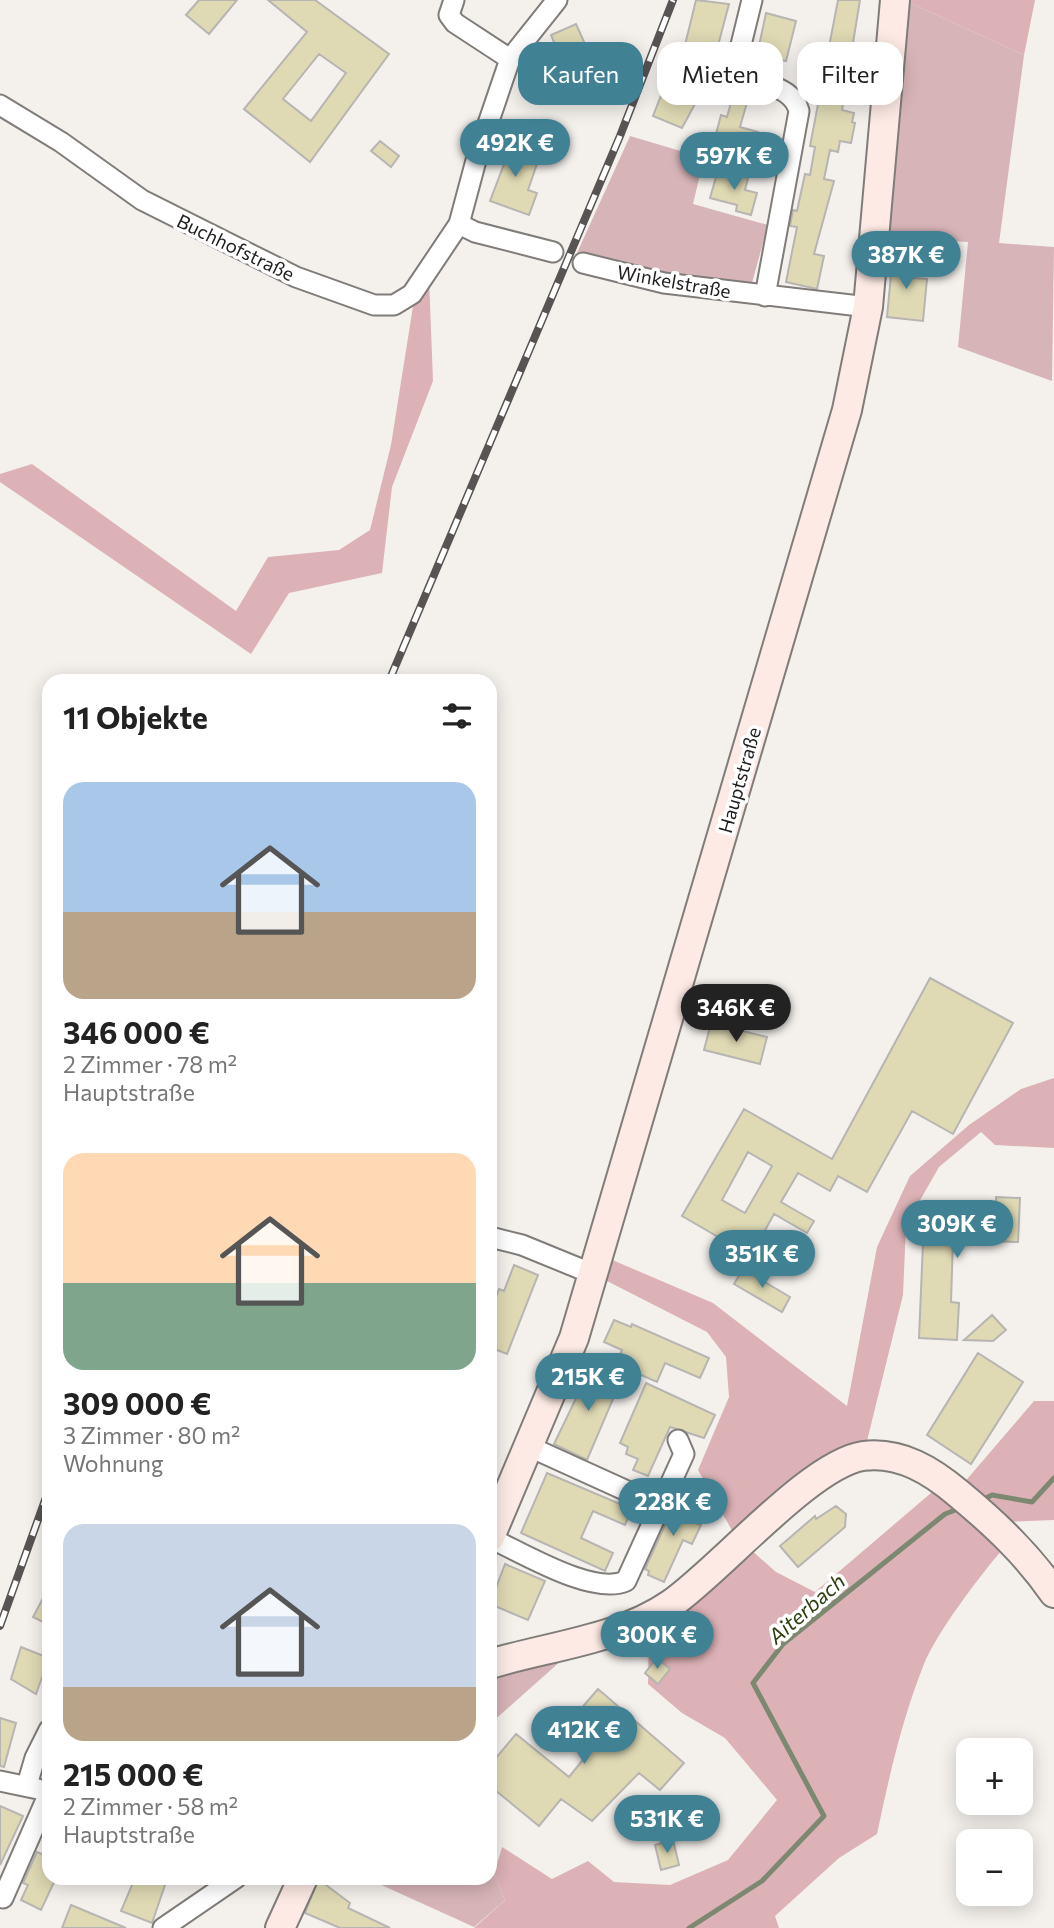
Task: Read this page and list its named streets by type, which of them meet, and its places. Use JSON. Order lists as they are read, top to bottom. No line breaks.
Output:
{"streets":{"street":["Buchhofstraße","Winkelstraße","Hauptstraße"]},"crossings":[["Winkelstraße","Hauptstraße"]],"water":["Aiterbach"],"page":{"chip":["Kaufen","Mieten","Filter"],"price":["492K €","597K €","387K €","346K €","309K €","351K €","215K €","228K €","300K €","412K €","531K €"],"heading":"11 Objekte","list":[{"name":"346 000 €","note":"2 Zimmer · 78 m² · Hauptstraße"},{"name":"309 000 €","note":"3 Zimmer · 80 m² · Wohnung"},{"name":"215 000 €","note":"2 Zimmer · 58 m² · Hauptstraße"}],"map_buttons":["+","−"]}}
